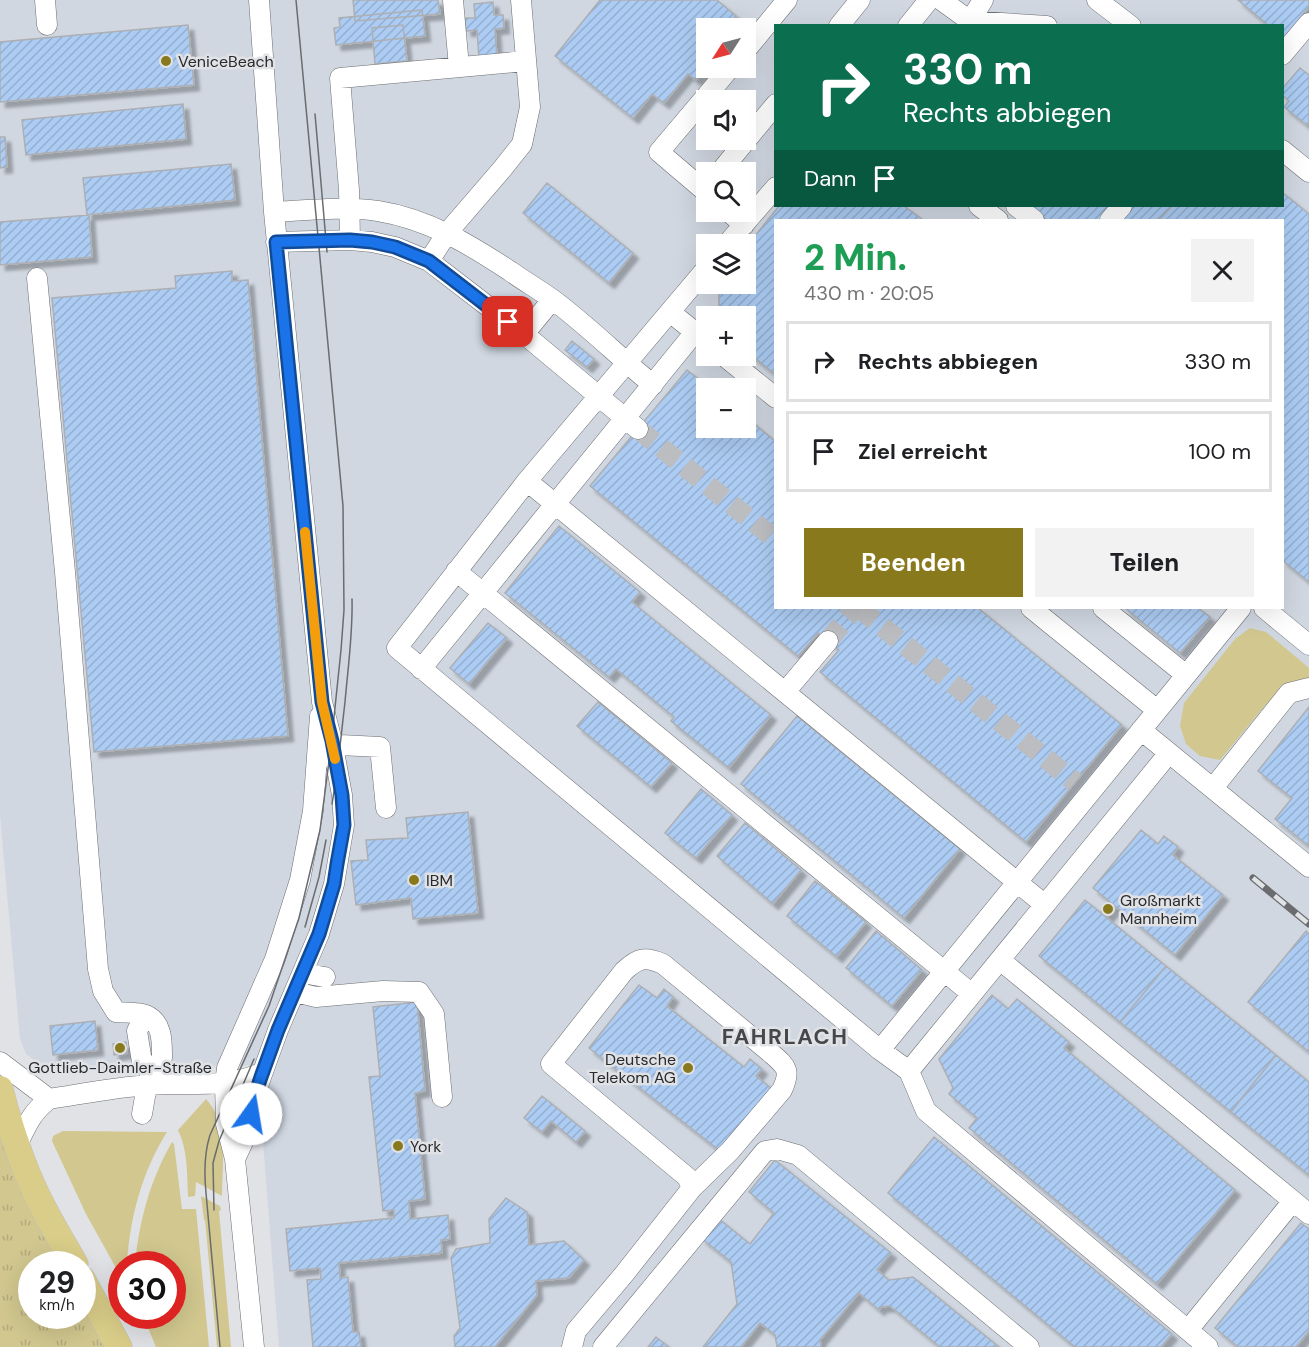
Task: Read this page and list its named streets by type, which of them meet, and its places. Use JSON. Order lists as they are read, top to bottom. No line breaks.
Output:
{"districts":["FAHRLACH"],"places":["VeniceBeach","IBM","Großmarkt Mannheim","Gottlieb-Daimler-Straße","Deutsche Telekom AG","York"],"north":"bottom left","page":{"map_buttons":["+","−"],"turn":["330 m","Rechts abbiegen"],"then":"Dann","heading":["2 Min.","430 m · 20:05"],"list":[{"name":"Rechts abbiegen","value":"330 m"},{"name":"Ziel erreicht","value":"100 m"}],"buttons":["Beenden","Teilen"],"speed":"29 km/h","limit":"30"}}
